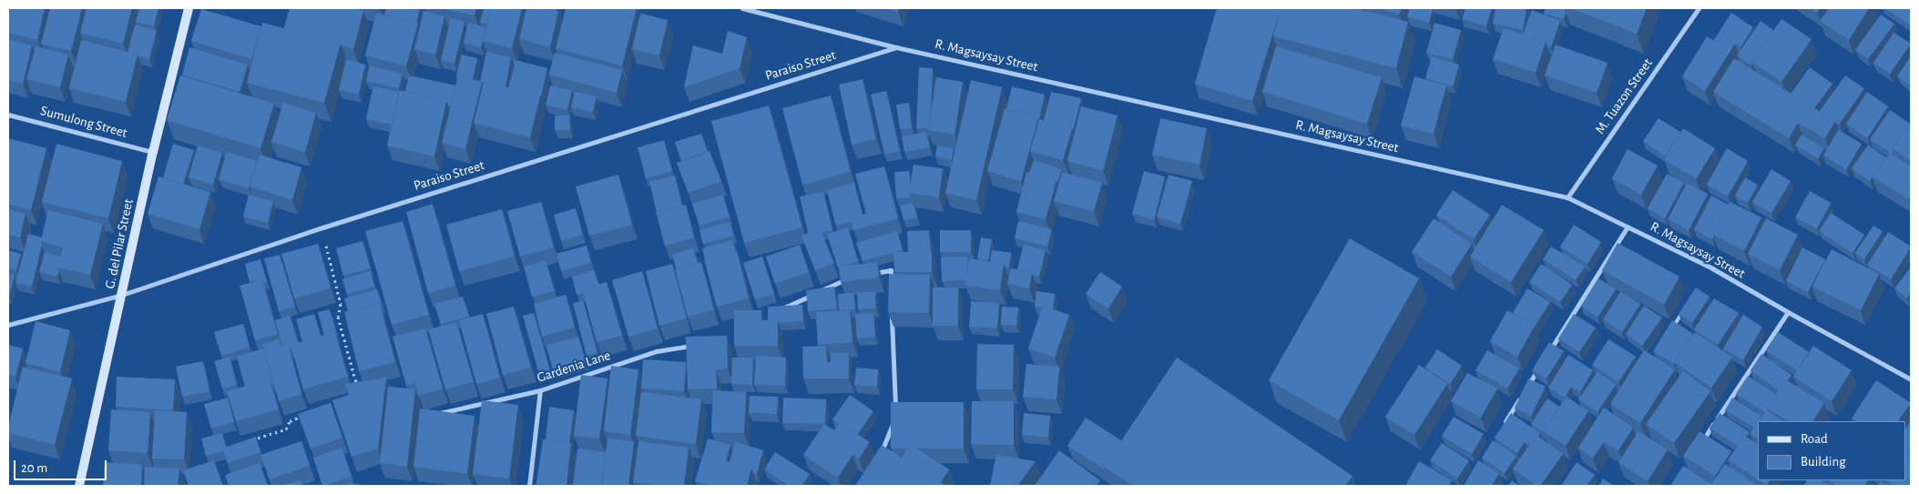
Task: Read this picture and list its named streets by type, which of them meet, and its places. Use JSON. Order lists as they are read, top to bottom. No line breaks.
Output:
{"streets":{"street":["R. Magsaysay Street","Paraiso Street","M. Tuazon Street","Sumulong Street","G. del Pilar Street","Gardenia Lane"]},"crossings":[["R. Magsaysay Street","Paraiso Street"],["R. Magsaysay Street","M. Tuazon Street"],["Paraiso Street","G. del Pilar Street"],["Sumulong Street","G. del Pilar Street"]],"legend":["Road","Building"],"scale_bar":"20 m"}
